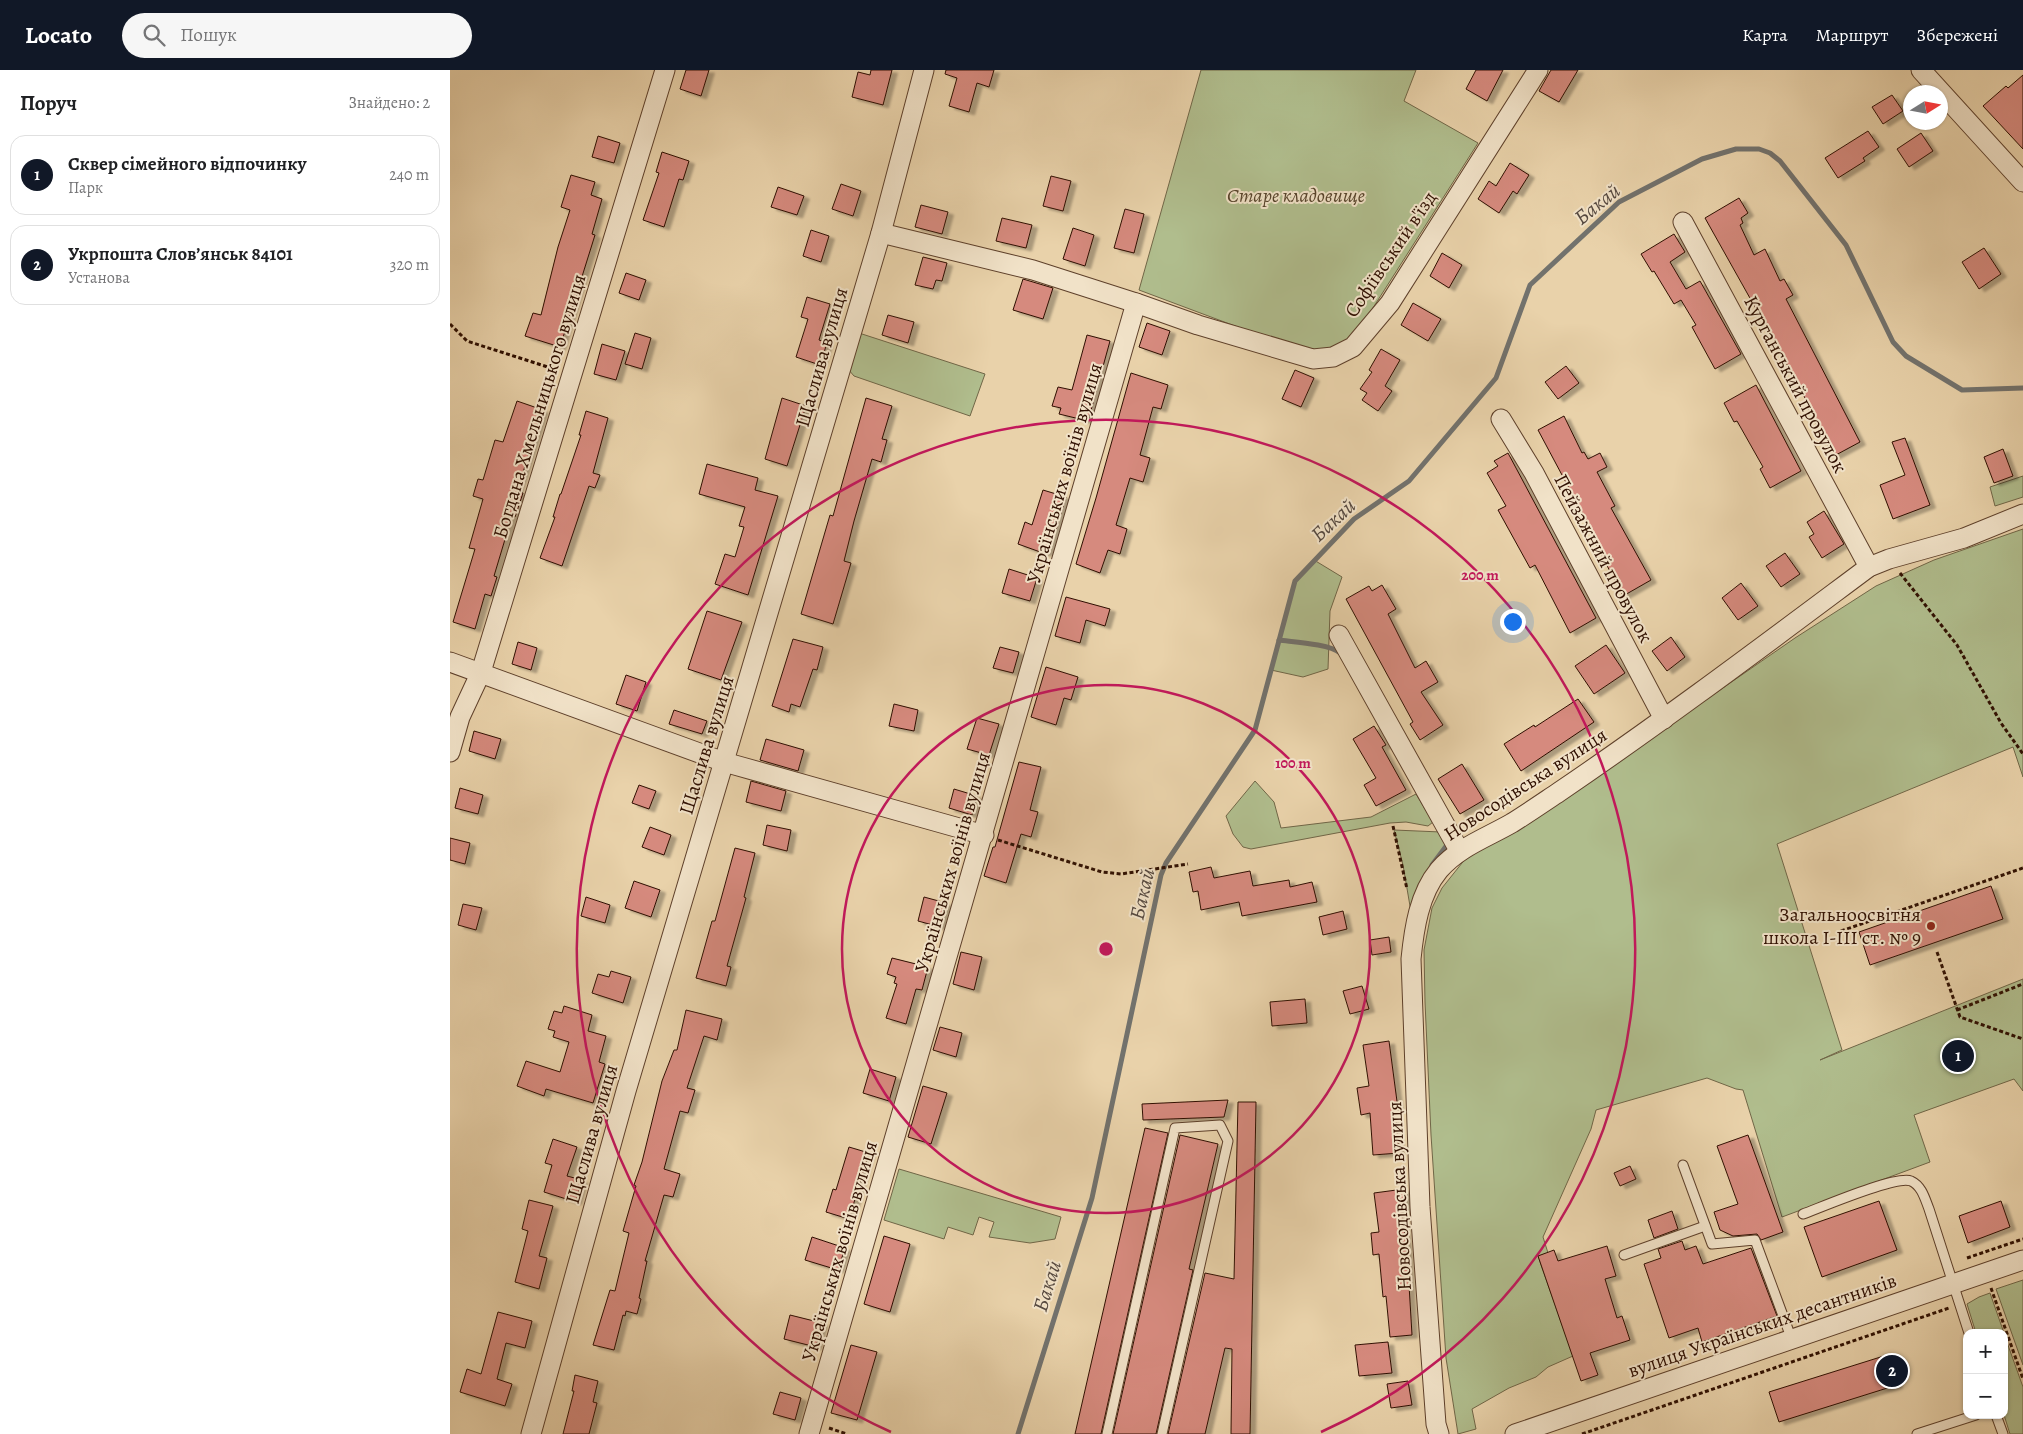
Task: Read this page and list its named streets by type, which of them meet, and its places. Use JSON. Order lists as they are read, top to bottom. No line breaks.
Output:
{"streets":{"street":["Софіївський в'їзд","Щаслива вулиця","Курганський провулок","Богдана Хмельницького вулиця","Українських воїнів вулиця","Пейзажний провулок","Новосодівська вулиця","вулиця Українських десантників"]},"crossings":[["Софіївський в'їзд","Щаслива вулиця"],["Софіївський в'їзд","Українських воїнів вулиця"],["Курганський провулок","Новосодівська вулиця"],["Пейзажний провулок","Новосодівська вулиця"]],"water":["Бакай"],"parks":["Старе кладовище"],"places":["Загальноосвітня школа І-ІІІ ст. № 9"],"north":"right","page":{"header":"Locato","search":"Пошук","nav":["Карта","Маршрут","Збережені"],"heading":["Поруч","Знайдено: 2"],"list":[{"mark":"1","name":"Сквер сімейного відпочинку","note":"Парк","value":"240 m"},{"mark":"2","name":"Укрпошта Слов’янськ 84101","note":"Установа","value":"320 m"}],"pins":["1","2"],"map_buttons":["+","−"]},"rings":["200 m","100 m"]}
